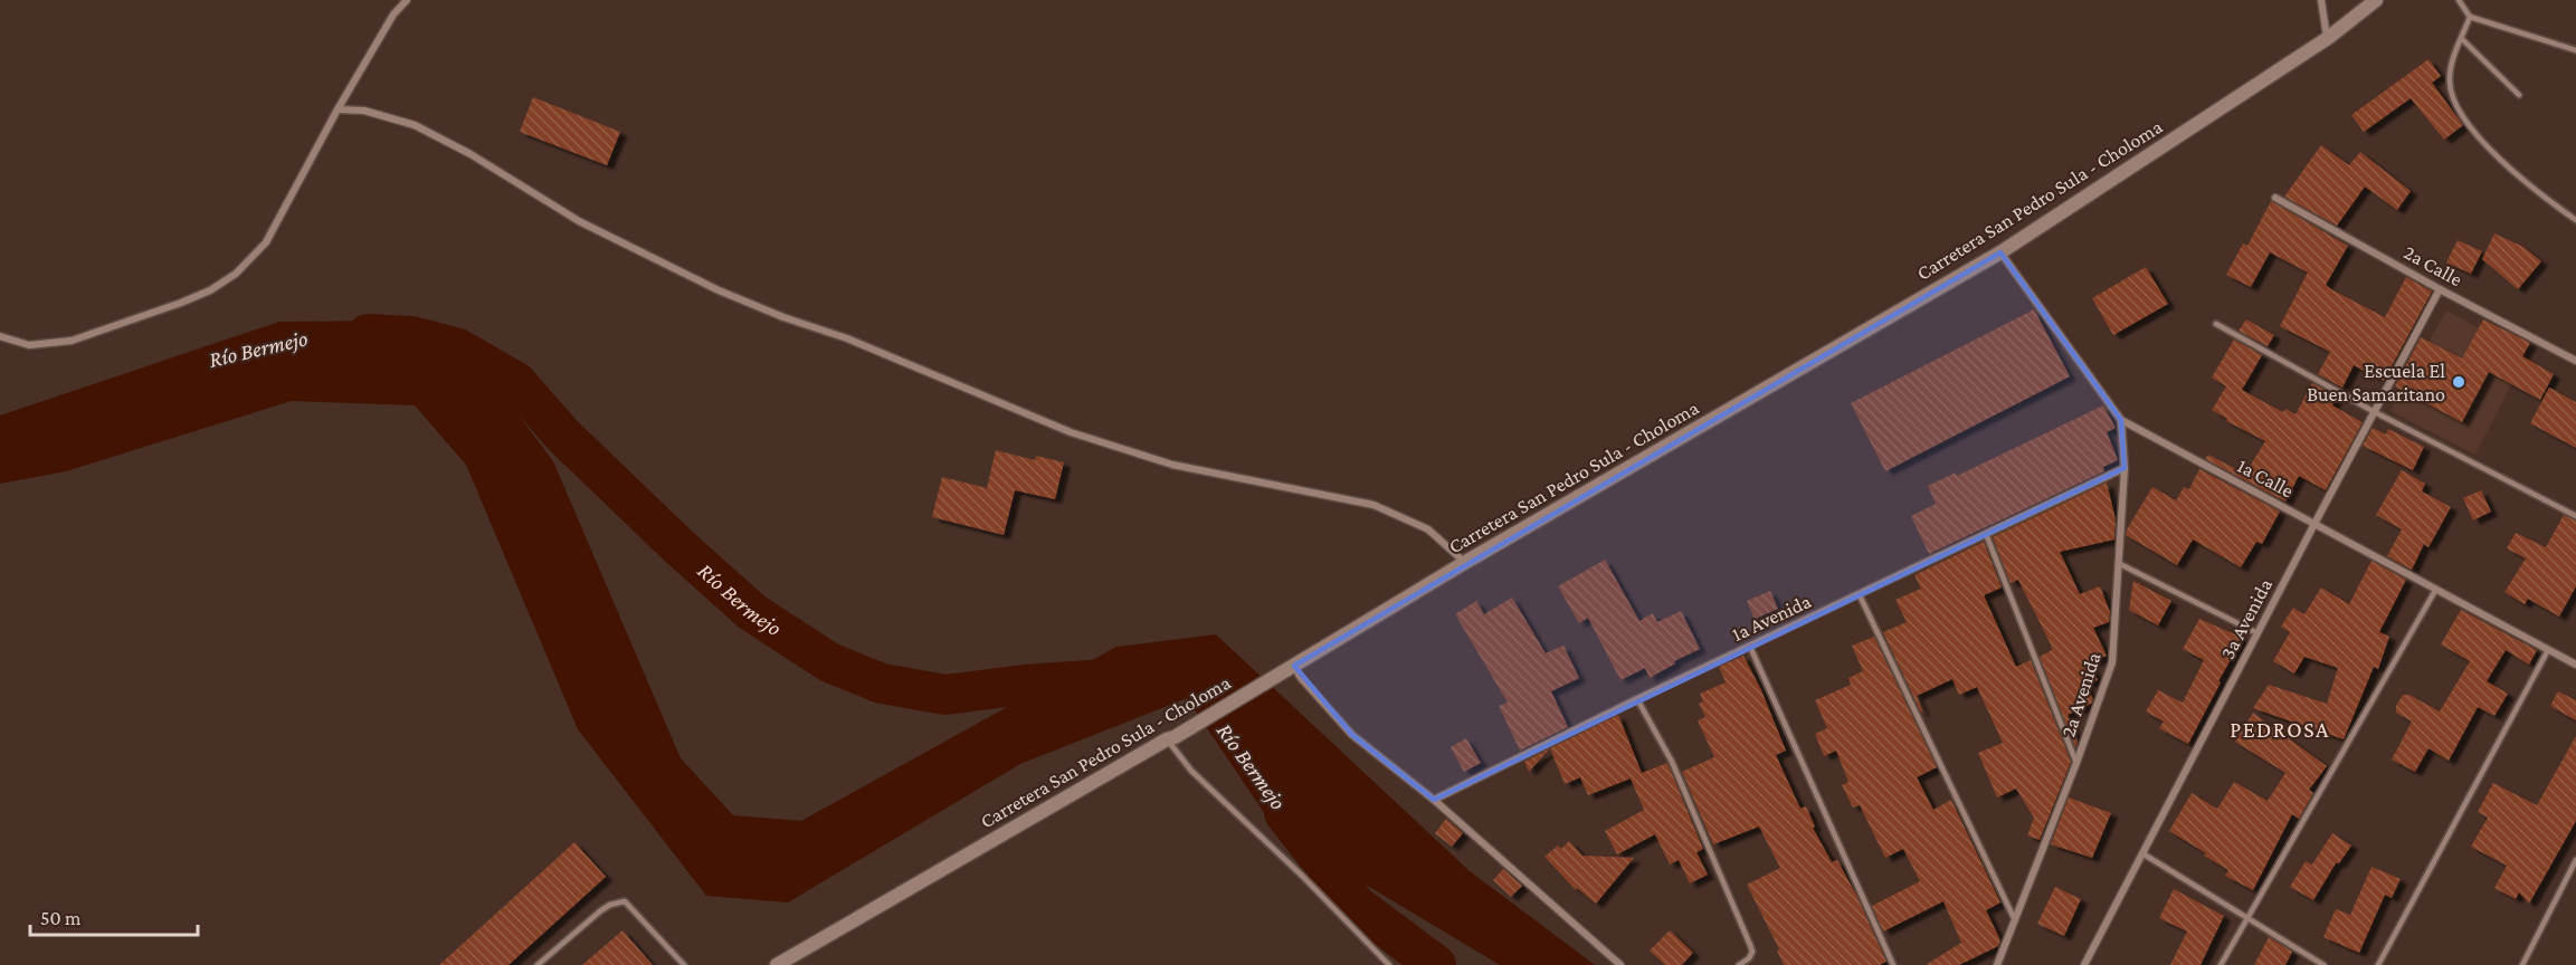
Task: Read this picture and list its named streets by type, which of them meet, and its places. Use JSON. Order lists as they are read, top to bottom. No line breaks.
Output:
{"streets":{"main road":["Carretera San Pedro Sula - Choloma"],"street":["2a Calle","1a Calle","1a Avenida","3a Avenida","2a Avenida"]},"crossings":[["Carretera San Pedro Sula - Choloma","1a Calle"],["2a Calle","3a Avenida"],["1a Calle","3a Avenida"],["1a Calle","2a Avenida"],["1a Avenida","2a Avenida"]],"districts":["PEDROSA"],"water":["Río Bermejo"],"places":["Escuela El Buen Samaritano"],"scale_bar":"50 m"}
